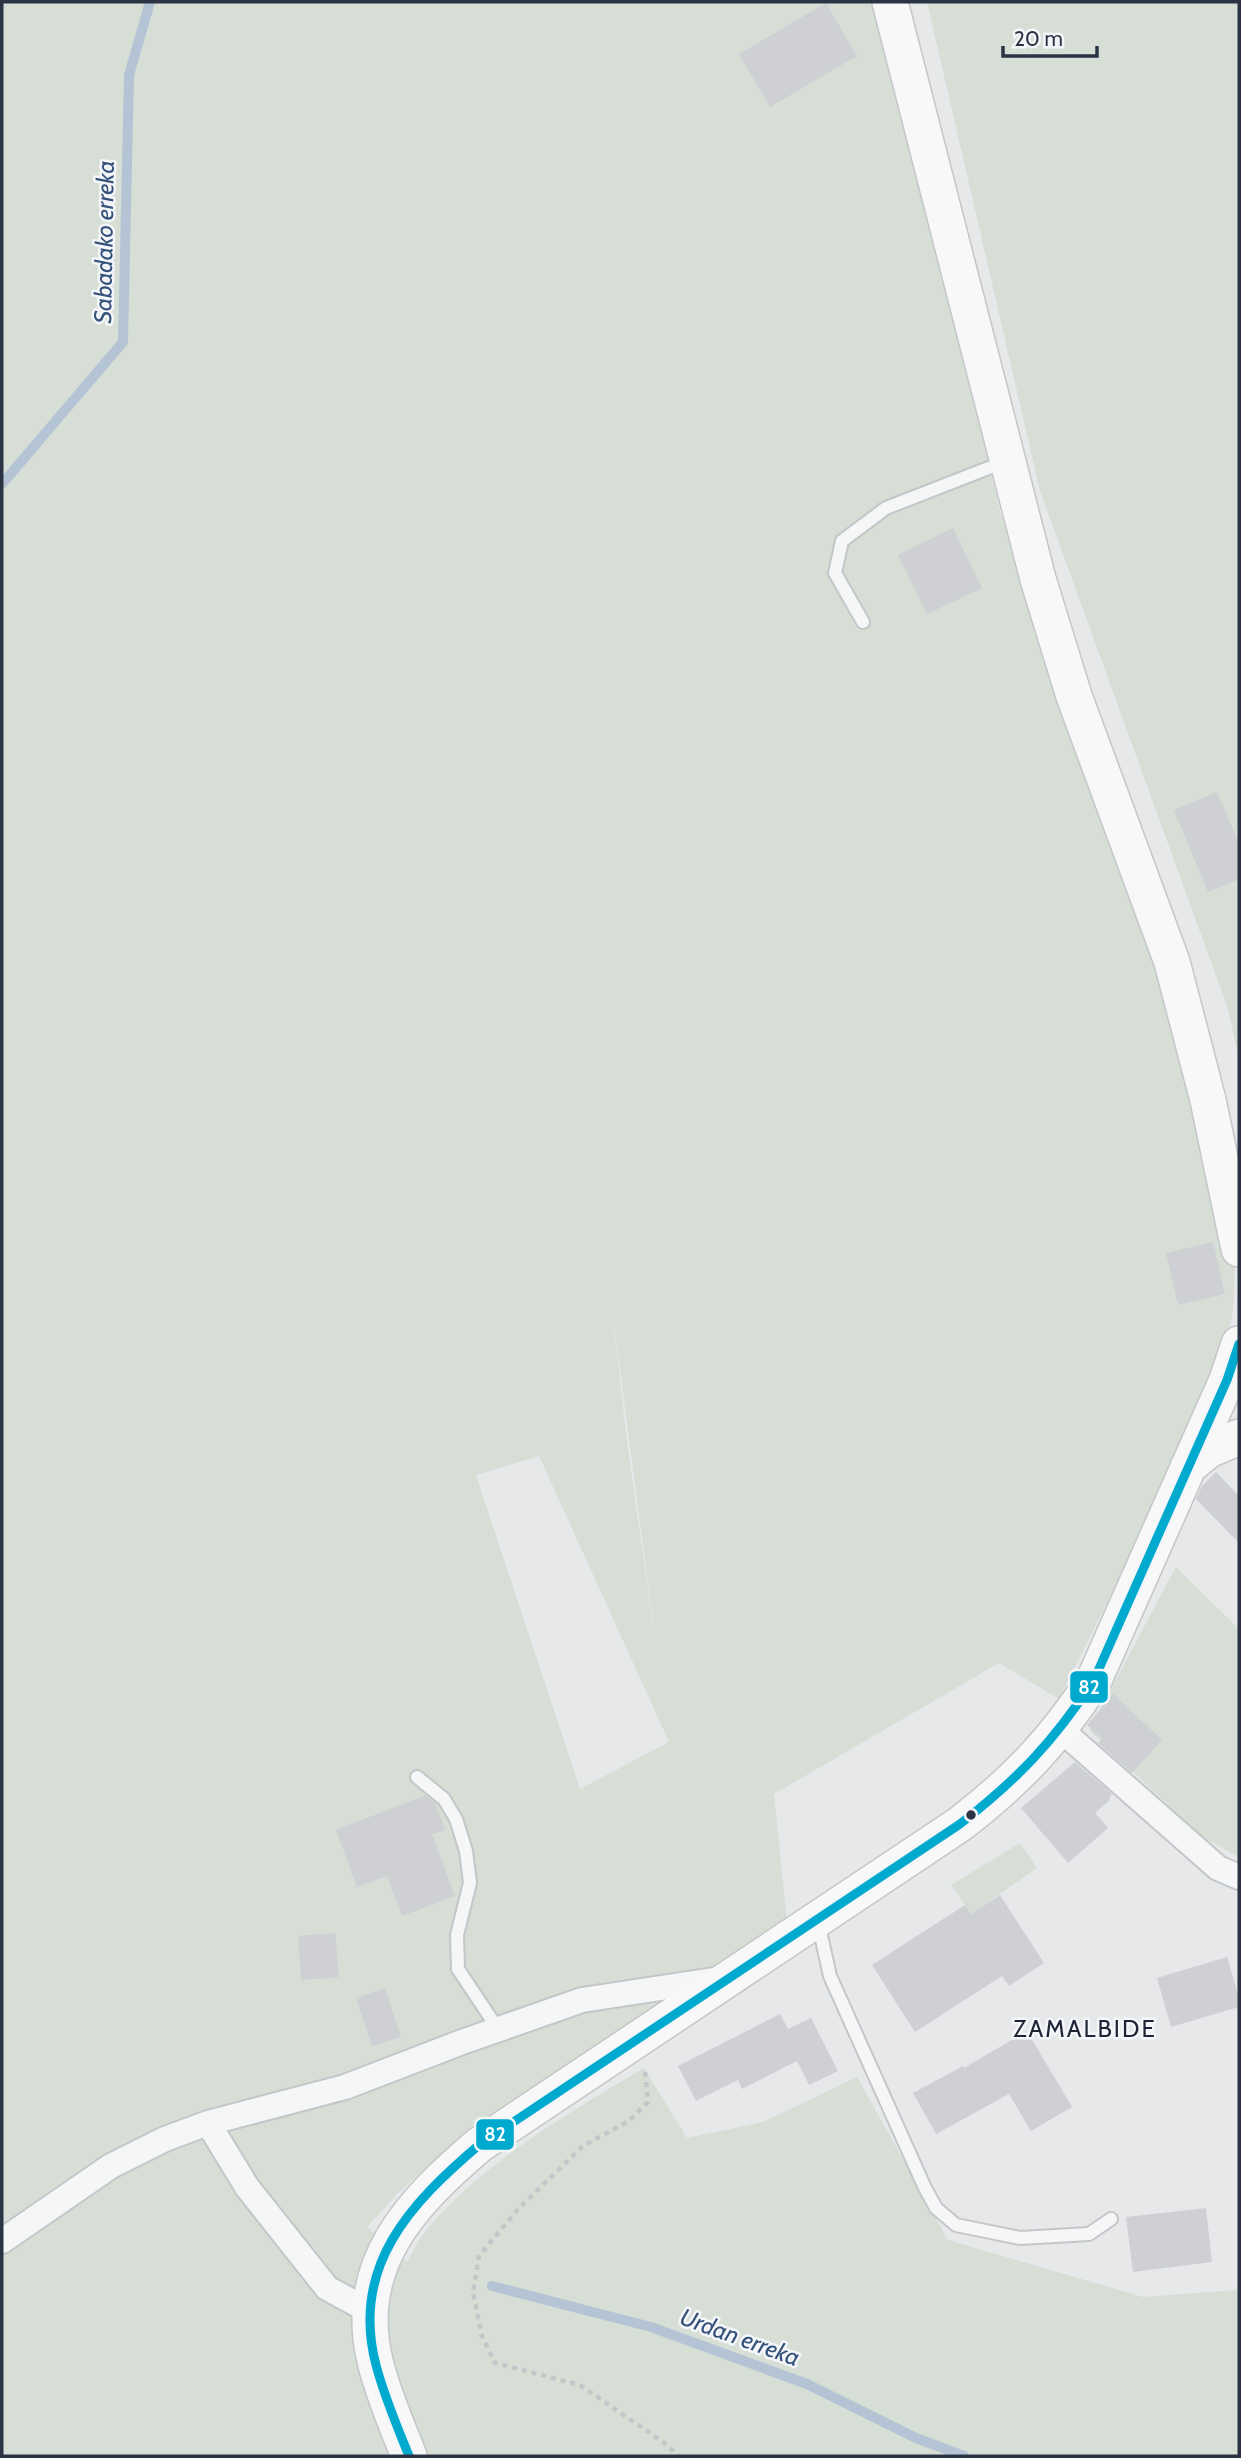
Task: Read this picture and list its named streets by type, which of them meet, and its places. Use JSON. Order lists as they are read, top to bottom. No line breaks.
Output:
{"districts":["ZAMALBIDE"],"water":["Sabadako erreka","Urdan erreka"],"lines":["transit line 82"],"scale_bar":"20 m"}
